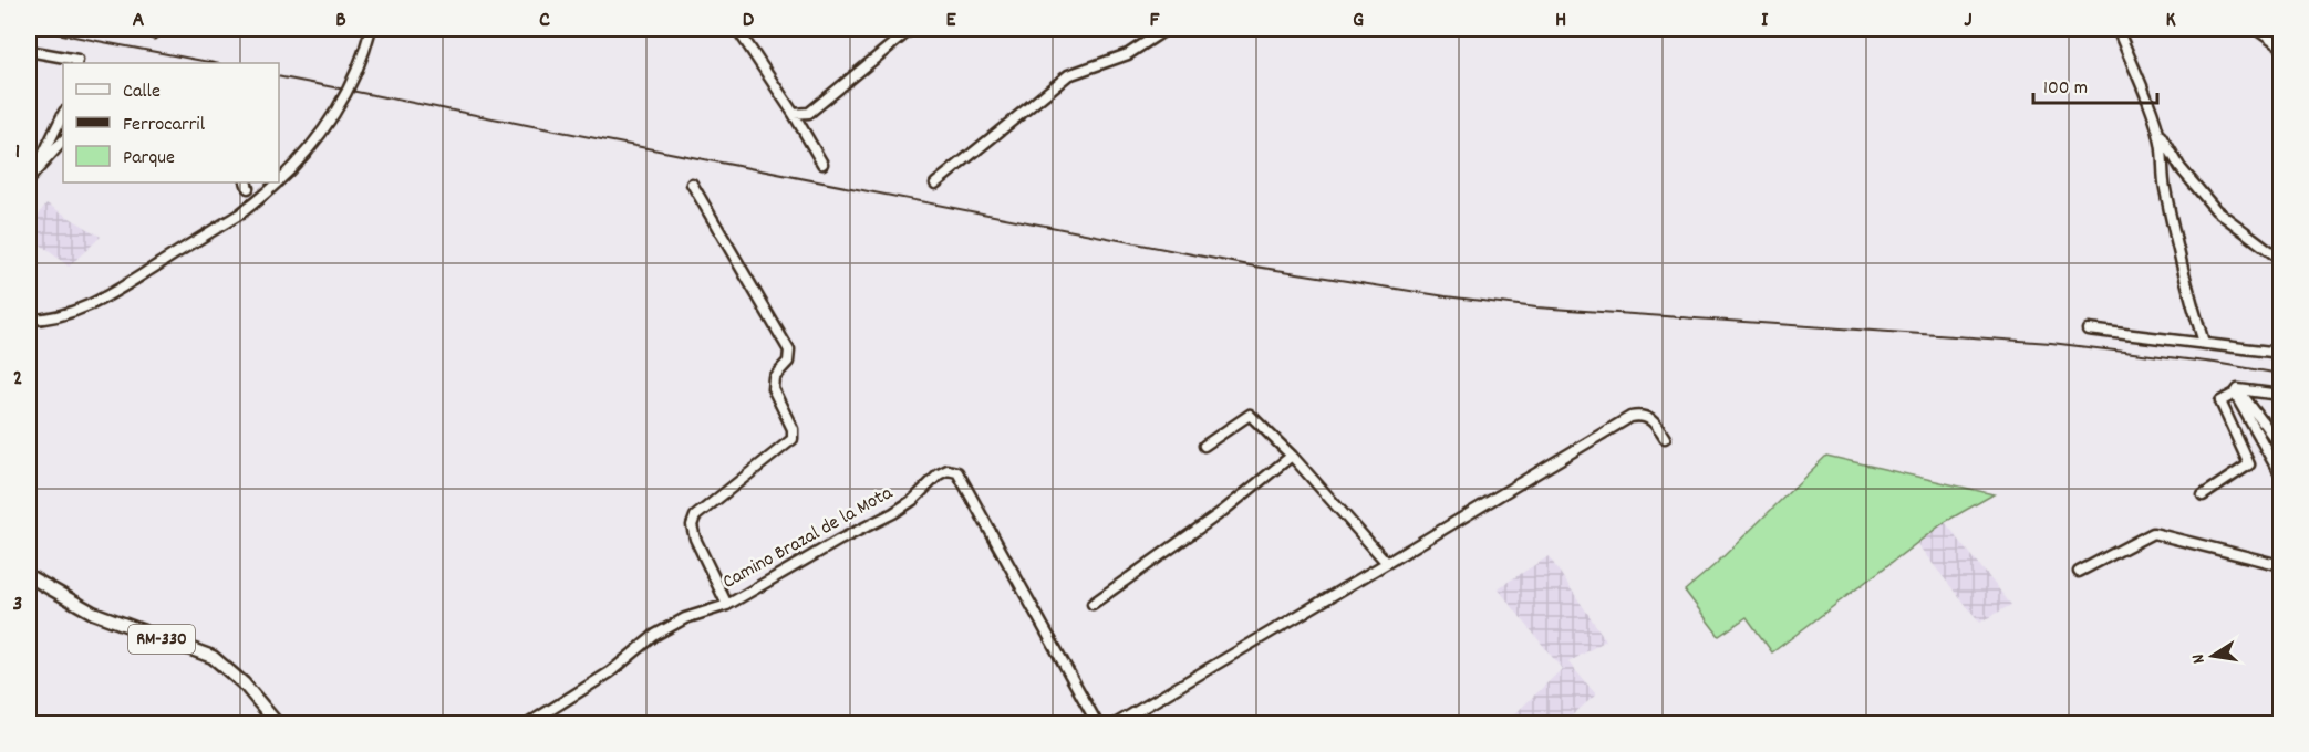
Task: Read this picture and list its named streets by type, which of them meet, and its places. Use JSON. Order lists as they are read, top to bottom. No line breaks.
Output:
{"streets":{"main road":["RM-330"],"street":["Camino Brazal de la Mota"]},"legend":["Calle","Ferrocarril","Parque"],"scale_bar":"100 m","north":"left","grid":{"columns":["A","B","C","D","E","F","G","H","I","J","K"],"rows":["1","2","3"]}}
